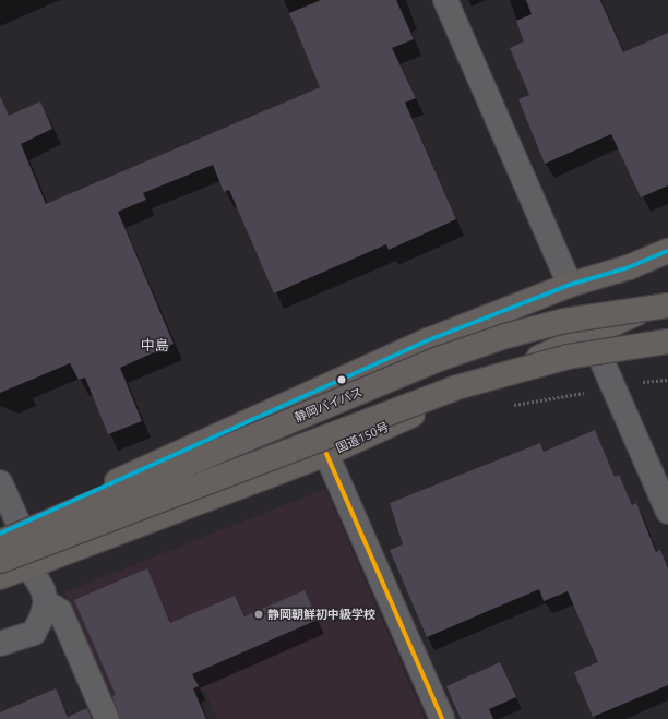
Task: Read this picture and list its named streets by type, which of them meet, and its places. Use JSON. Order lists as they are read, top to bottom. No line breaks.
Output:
{"streets":{"highway":["静岡バイパス","国道150号"]},"districts":["中島"],"places":["静岡朝鮮初中級学校"]}
